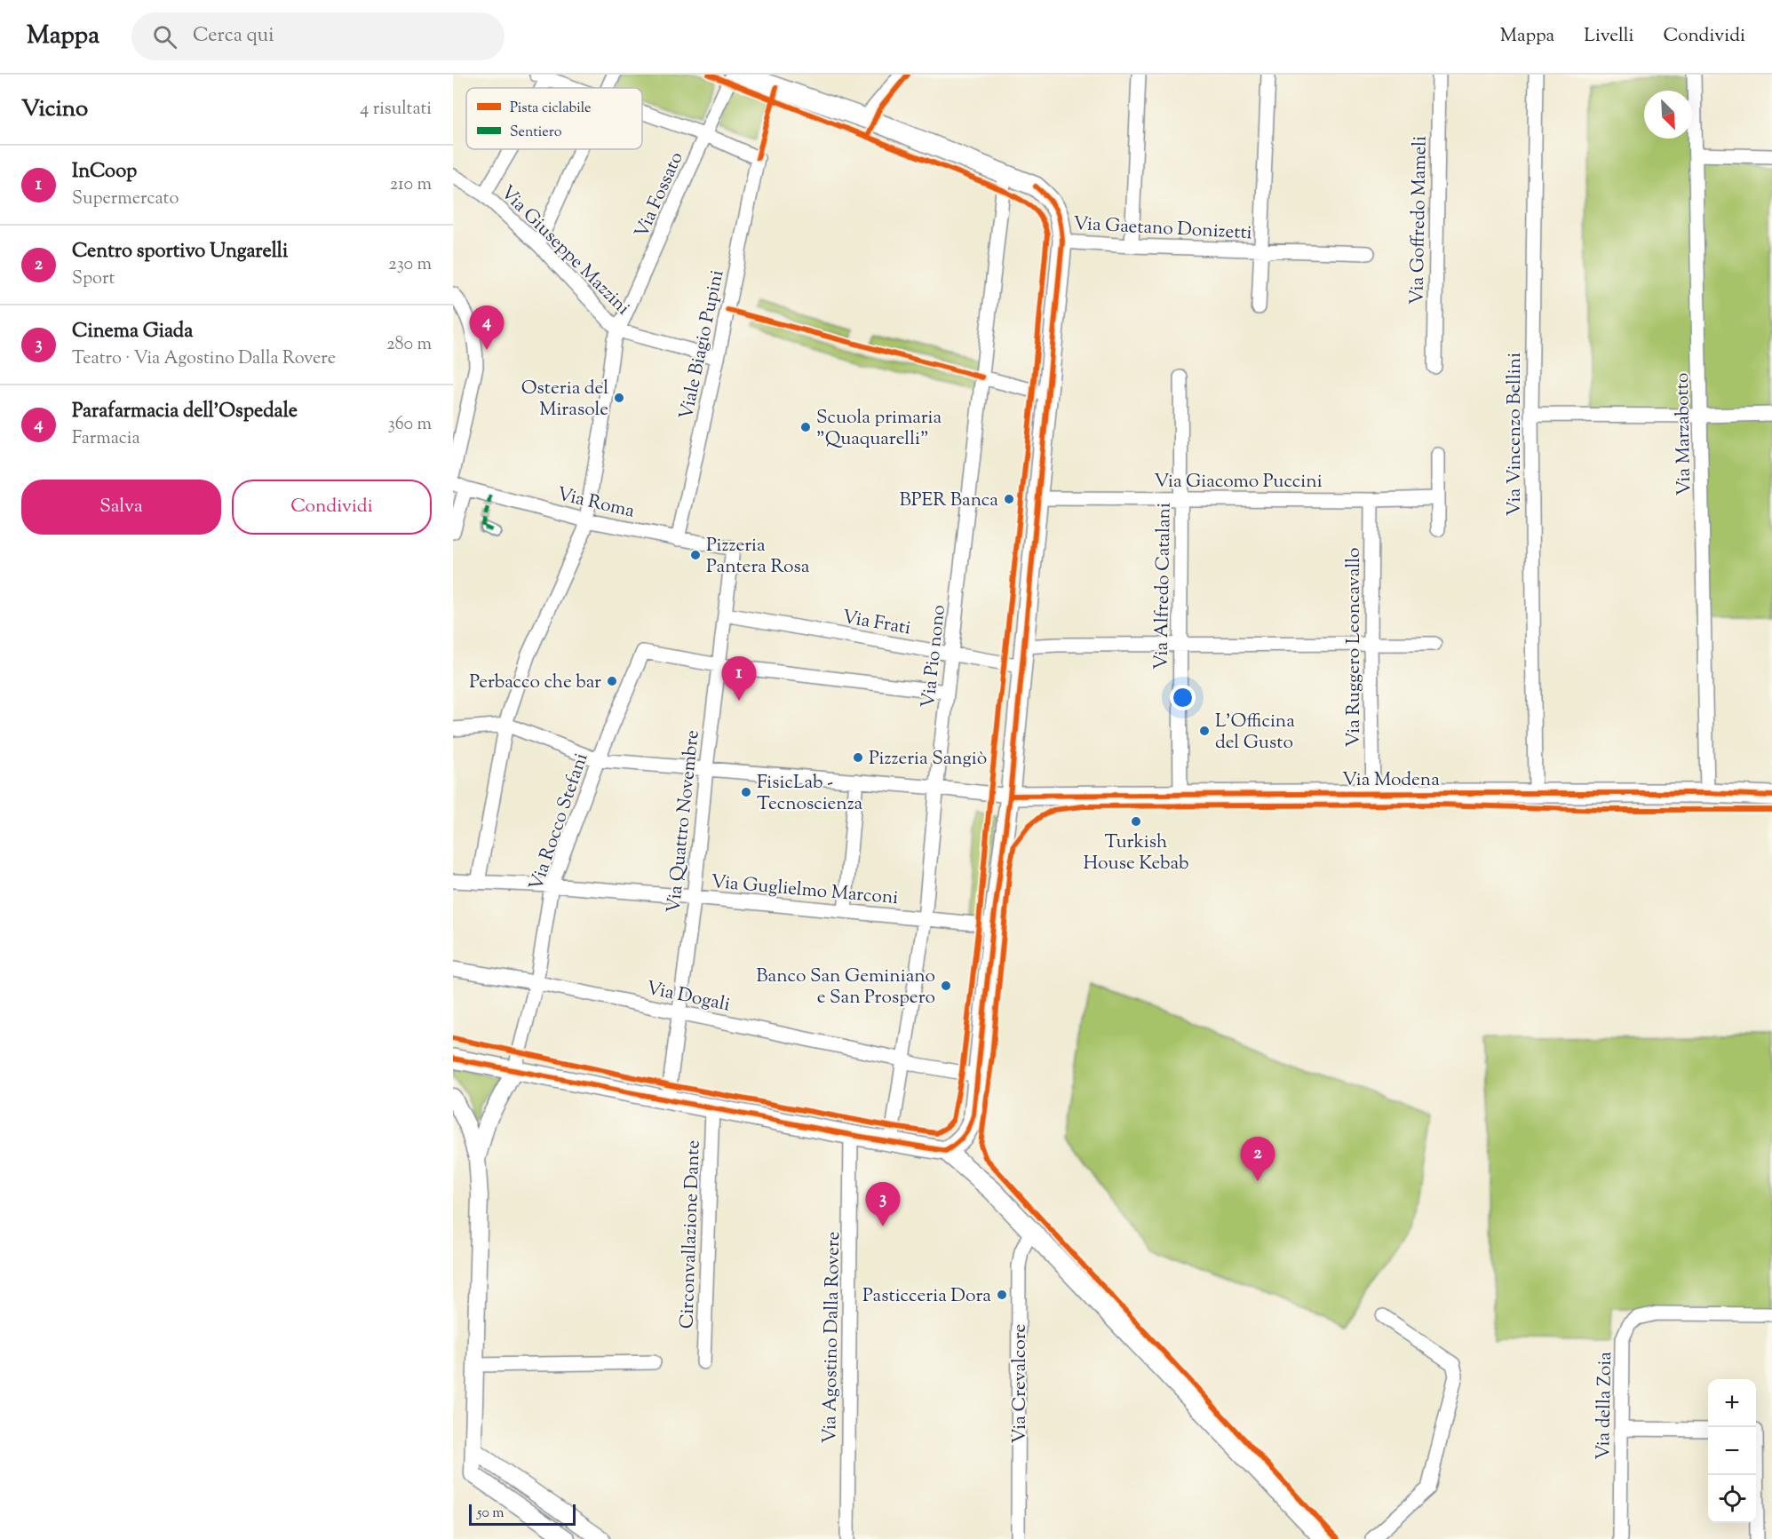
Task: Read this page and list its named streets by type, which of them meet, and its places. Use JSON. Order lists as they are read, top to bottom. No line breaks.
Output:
{"streets":{"main road":["Via Modena"],"street":["Via Fossato","Via Goffredo Mameli","Via Gaetano Donizetti","Via Giuseppe Mazzini","Viale Biagio Pupini","Via Vincenzo Bellini","Via Marzabotto","Via Giacomo Puccini","Via Roma","Via Alfredo Catalani","Via Frati","Via Ruggero Leoncavallo","Via Pio nono","Via Rocco Stefani","Via Quattro Novembre","Via Guglielmo Marconi","Via Dogali","Circonvallazione Dante","Via Agostino Dalla Rovere","Via Crevalcore","Via della Zoia"]},"crossings":[["Via Fossato","Via Giuseppe Mazzini"],["Via Fossato","Viale Biagio Pupini"],["Via Fossato","Via Roma"],["Via Fossato","Via Guglielmo Marconi"],["Via Giuseppe Mazzini","Viale Biagio Pupini"],["Viale Biagio Pupini","Via Roma"],["Via Vincenzo Bellini","Via Modena"],["Via Marzabotto","Via Modena"],["Via Giacomo Puccini","Via Alfredo Catalani"],["Via Giacomo Puccini","Via Ruggero Leoncavallo"],["Via Roma","Via Quattro Novembre"],["Via Alfredo Catalani","Via Modena"],["Via Frati","Via Pio nono"],["Via Frati","Via Quattro Novembre"],["Via Ruggero Leoncavallo","Via Modena"],["Via Pio nono","Via Guglielmo Marconi"],["Via Pio nono","Via Dogali"],["Via Rocco Stefani","Via Quattro Novembre"],["Via Rocco Stefani","Via Guglielmo Marconi"],["Via Rocco Stefani","Via Dogali"],["Via Quattro Novembre","Via Guglielmo Marconi"],["Via Quattro Novembre","Via Dogali"]],"places":["Osteria del Mirasole","Scuola primaria \"Quaquarelli\"","BPER Banca","Pizzeria Pantera Rosa","Perbacco che bar","L'Officina del Gusto","Pizzeria Sangiò","FisicLab - Tecnoscienza","Turkish House Kebab","Banco San Geminiano e San Prospero","Pasticceria Dora"],"legend":["Pista ciclabile","Sentiero"],"scale_bar":"50 m","north":"bottom right","page":{"header":"Mappa","search":"Cerca qui","nav":["Mappa","Livelli","Condividi"],"heading":["Vicino","4 risultati"],"list":[{"mark":"1","name":"InCoop","note":"Supermercato","value":"210 m"},{"mark":"2","name":"Centro sportivo Ungarelli","note":"Sport","value":"230 m"},{"mark":"3","name":"Cinema Giada","note":"Teatro · Via Agostino Dalla Rovere","value":"280 m"},{"mark":"4","name":"Parafarmacia dell'Ospedale","note":"Farmacia","value":"360 m"}],"pins":["4","1","2","3"],"buttons":["Salva","Condividi"],"map_buttons":["+","−"],"scale":"50 m"}}
